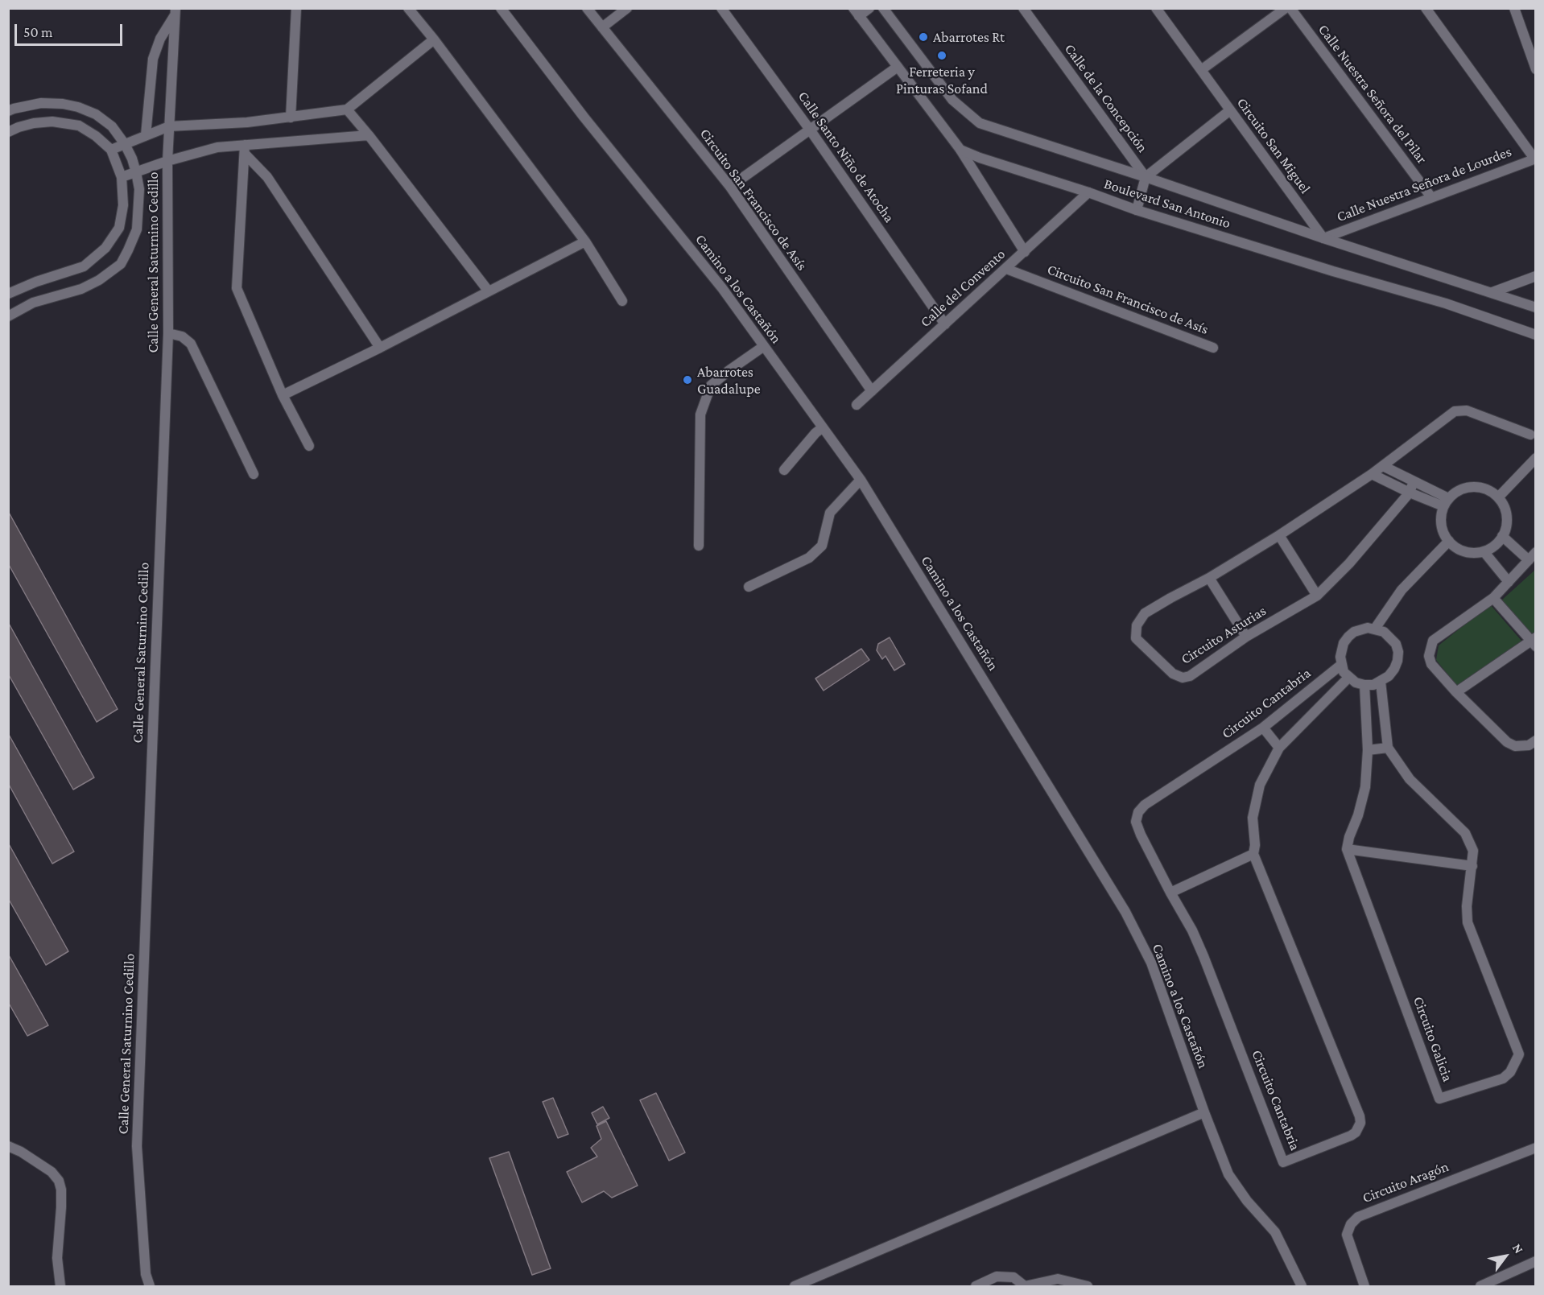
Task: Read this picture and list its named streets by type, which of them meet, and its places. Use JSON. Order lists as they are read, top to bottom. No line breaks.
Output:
{"streets":{"street":["Calle Nuestra Señora del Pilar","Calle de la Concepción","Circuito San Miguel","Calle Santo Niño de Atocha","Calle Nuestra Señora de Lourdes","Circuito San Francisco de Asís","Boulevard San Antonio","Calle General Saturnino Cedillo","Calle del Convento","Camino a los Castañón","Circuito Asturias","Circuito Cantabria","Circuito Galicia","Circuito Aragón"]},"crossings":[["Calle Nuestra Señora del Pilar","Calle Nuestra Señora de Lourdes"],["Calle de la Concepción","Boulevard San Antonio"],["Circuito San Miguel","Calle Nuestra Señora de Lourdes"],["Circuito San Miguel","Boulevard San Antonio"],["Calle Santo Niño de Atocha","Calle del Convento"],["Calle Nuestra Señora de Lourdes","Boulevard San Antonio"],["Circuito San Francisco de Asís","Calle del Convento"],["Boulevard San Antonio","Calle del Convento"],["Circuito Cantabria","Circuito Galicia"]],"places":["Abarrotes Rt","Ferreteria y Pinturas Sofand","Abarrotes Guadalupe"],"scale_bar":"50 m","north":"top right"}
